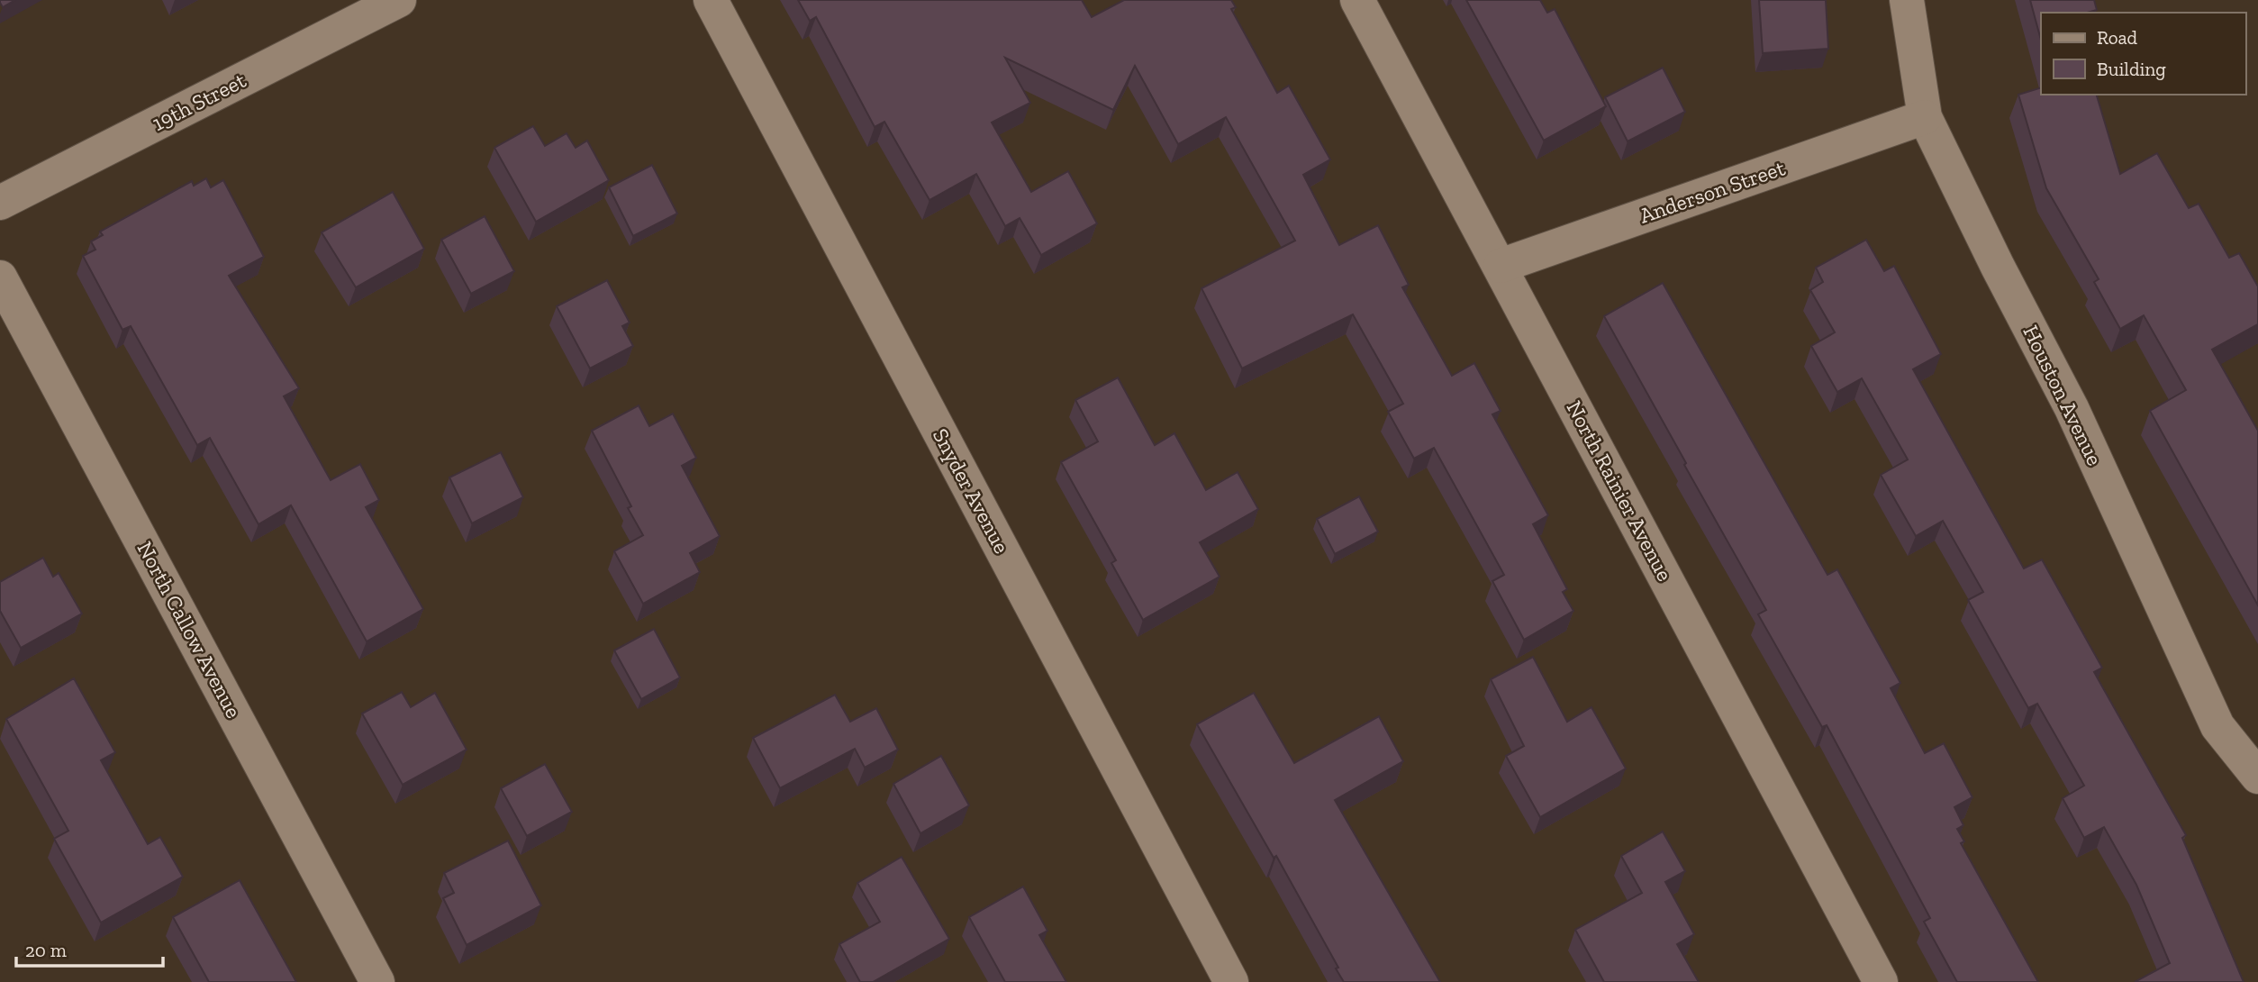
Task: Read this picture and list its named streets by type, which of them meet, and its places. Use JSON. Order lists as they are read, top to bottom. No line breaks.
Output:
{"streets":{"street":["19th Street","Anderson Street","Houston Avenue","Snyder Avenue","North Rainier Avenue","North Callow Avenue"]},"crossings":[["Anderson Street","Houston Avenue"],["Anderson Street","North Rainier Avenue"]],"legend":["Road","Building"],"scale_bar":"20 m"}
